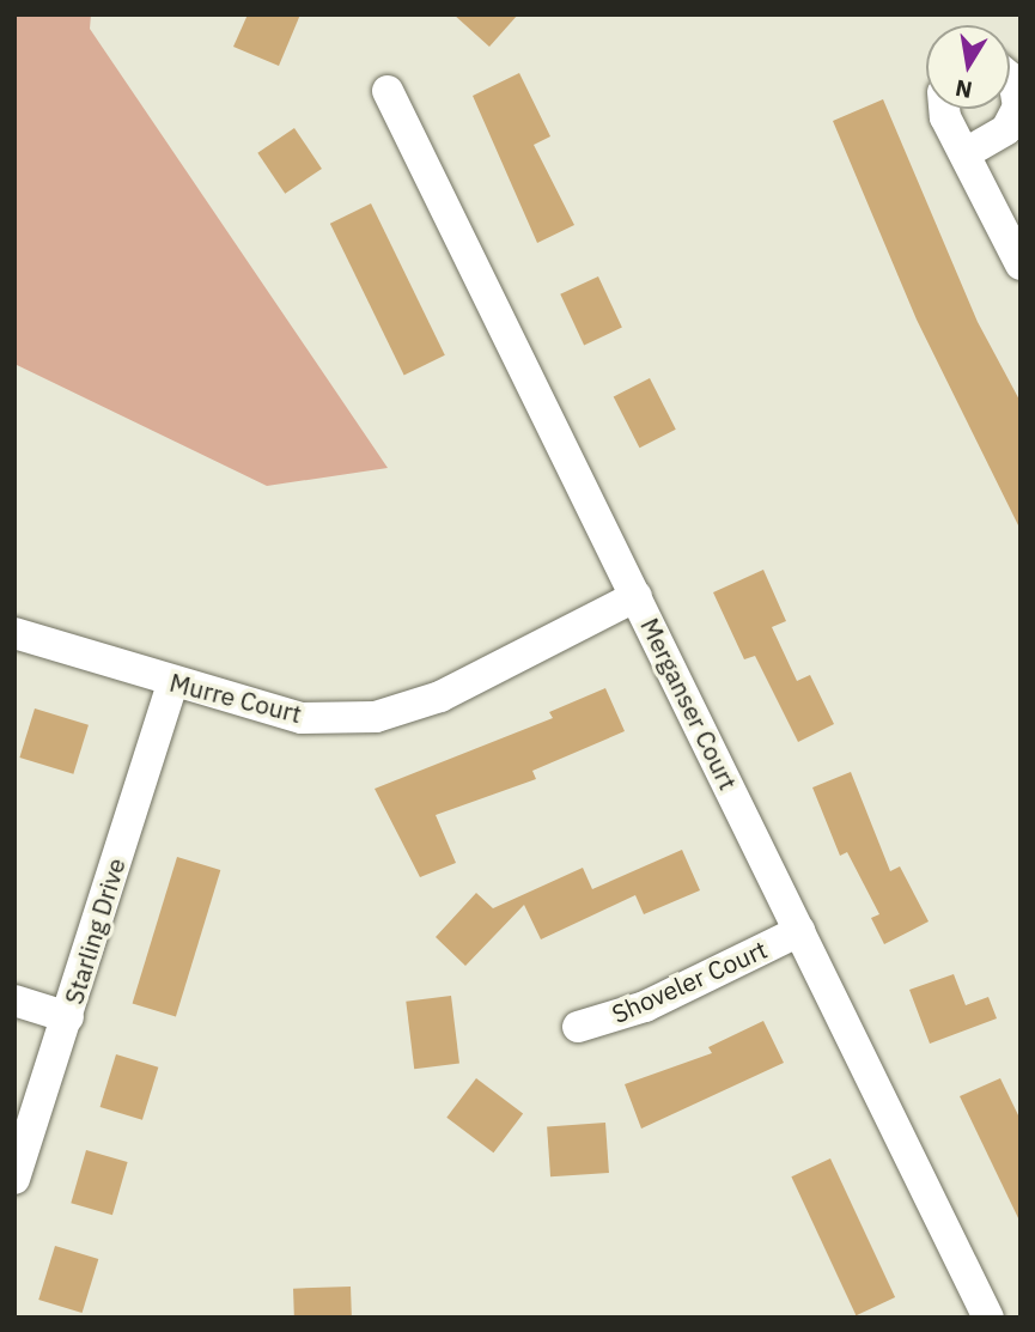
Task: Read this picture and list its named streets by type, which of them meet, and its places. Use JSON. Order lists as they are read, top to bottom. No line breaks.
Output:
{"streets":{"street":["Murre Court","Merganser Court","Starling Drive","Shoveler Court"]},"crossings":[["Murre Court","Merganser Court"],["Murre Court","Starling Drive"],["Merganser Court","Shoveler Court"]],"north":"bottom"}
